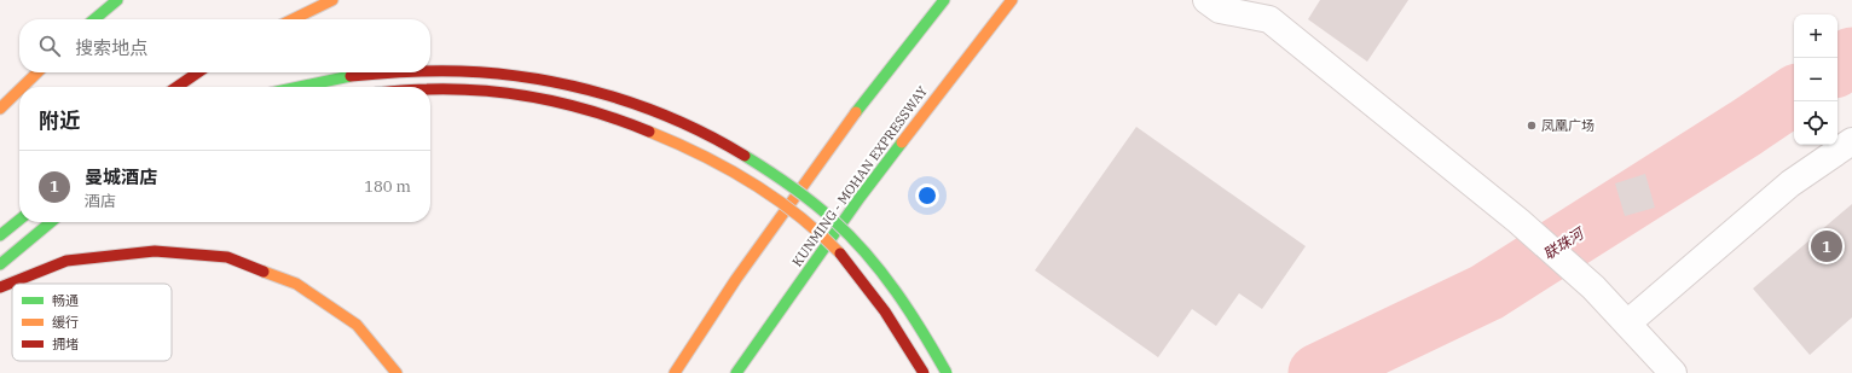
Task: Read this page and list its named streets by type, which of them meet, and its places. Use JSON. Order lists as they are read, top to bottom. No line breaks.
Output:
{"streets":{"main road":["KUNMING - MOHAN EXPRESSWAY"]},"water":["联珠河"],"places":["凤凰广场"],"legend":["畅通","缓行","拥堵"],"page":{"map_buttons":["+","−"],"search":"搜索地点","heading":"附近","list":[{"mark":"1","name":"曼城酒店","note":"酒店","value":"180 m"}],"pins":"1"}}
